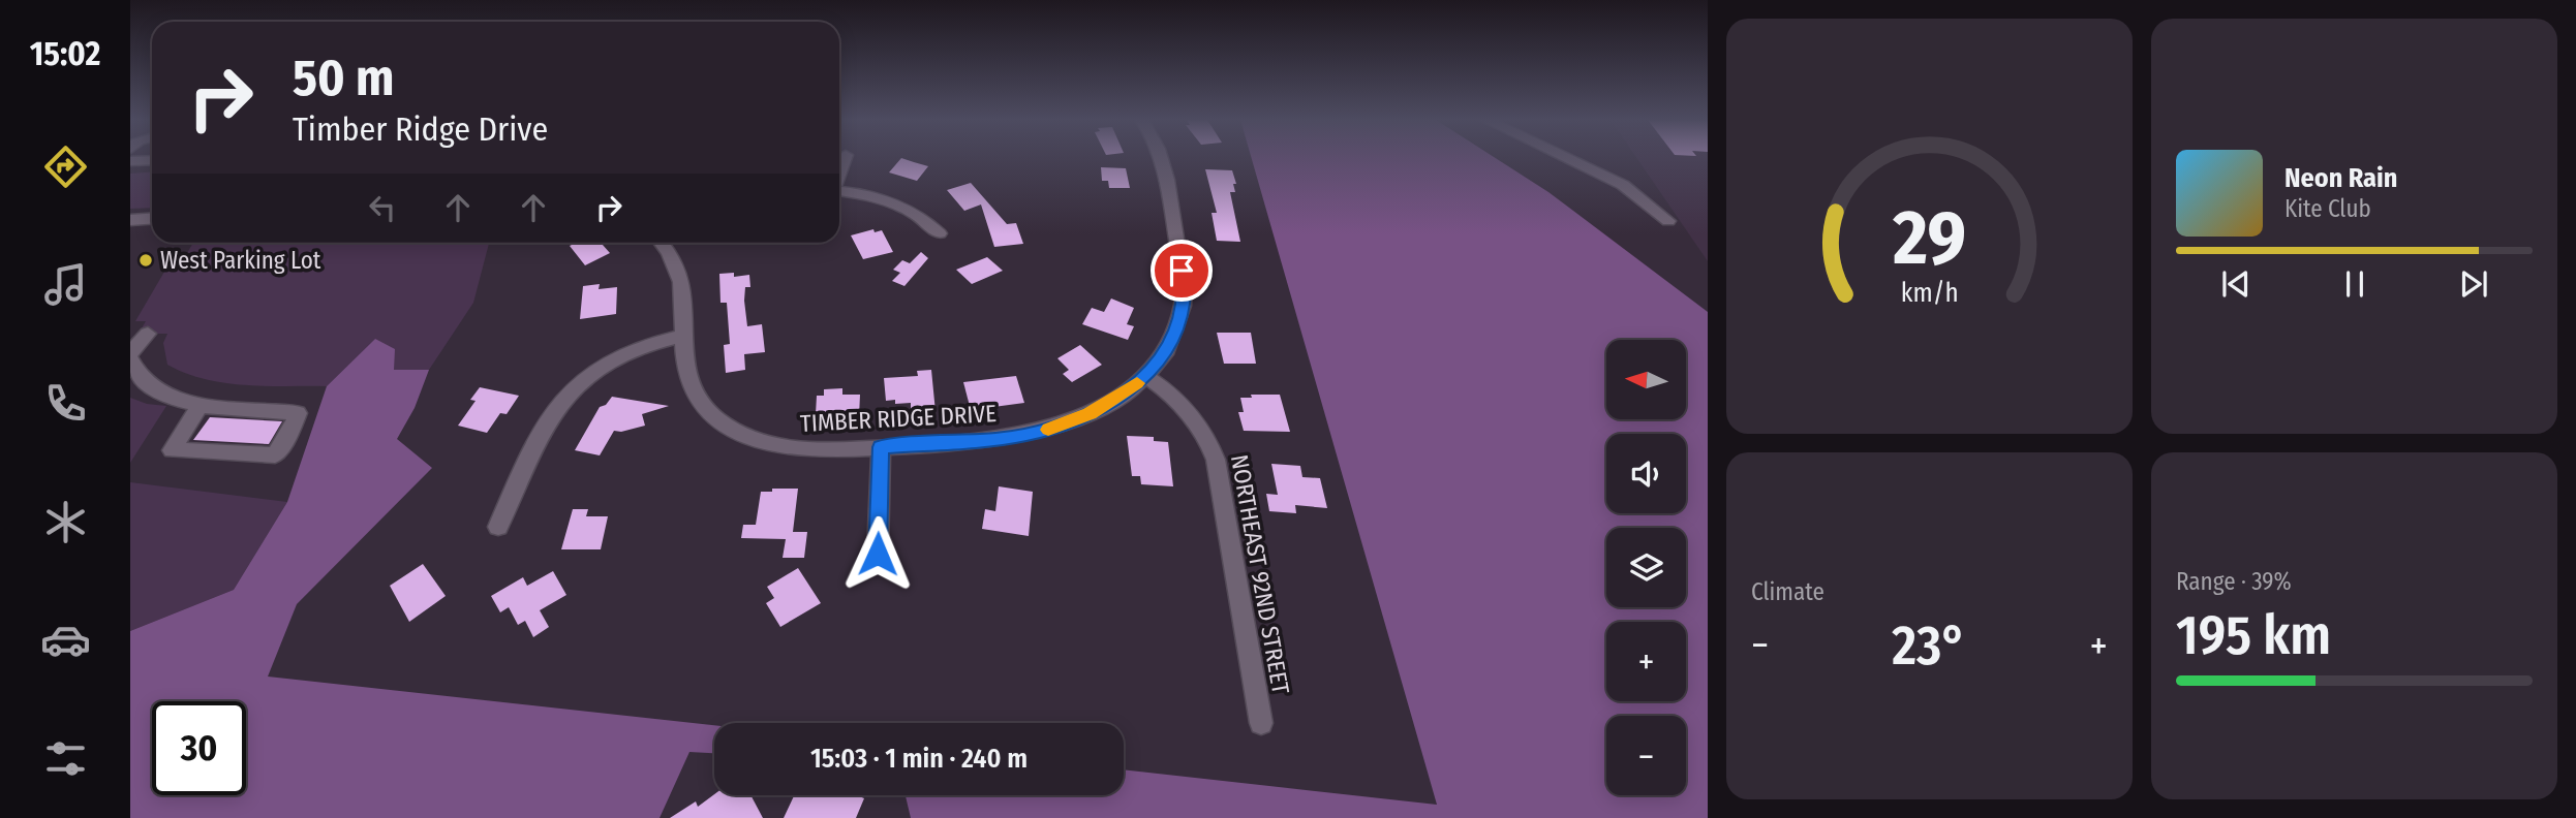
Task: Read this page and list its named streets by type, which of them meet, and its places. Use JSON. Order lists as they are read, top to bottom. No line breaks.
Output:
{"streets":{"street":["TIMBER RIDGE DRIVE","NORTHEAST 92ND STREET"]},"crossings":[["TIMBER RIDGE DRIVE","NORTHEAST 92ND STREET"]],"places":["West Parking Lot"],"north":"left","page":{"tabs":"15:02","turn":["50 m","Timber Ridge Drive"],"song":["Neon Rain","Kite Club"],"map_buttons":["+","−"],"tile":["Climate",["Range · 39%","195 km"]],"heat":["−","23°","+"],"limit":"30","trip":"15:03 · 1 min · 240 m","gauge":["29","km/h"]}}
